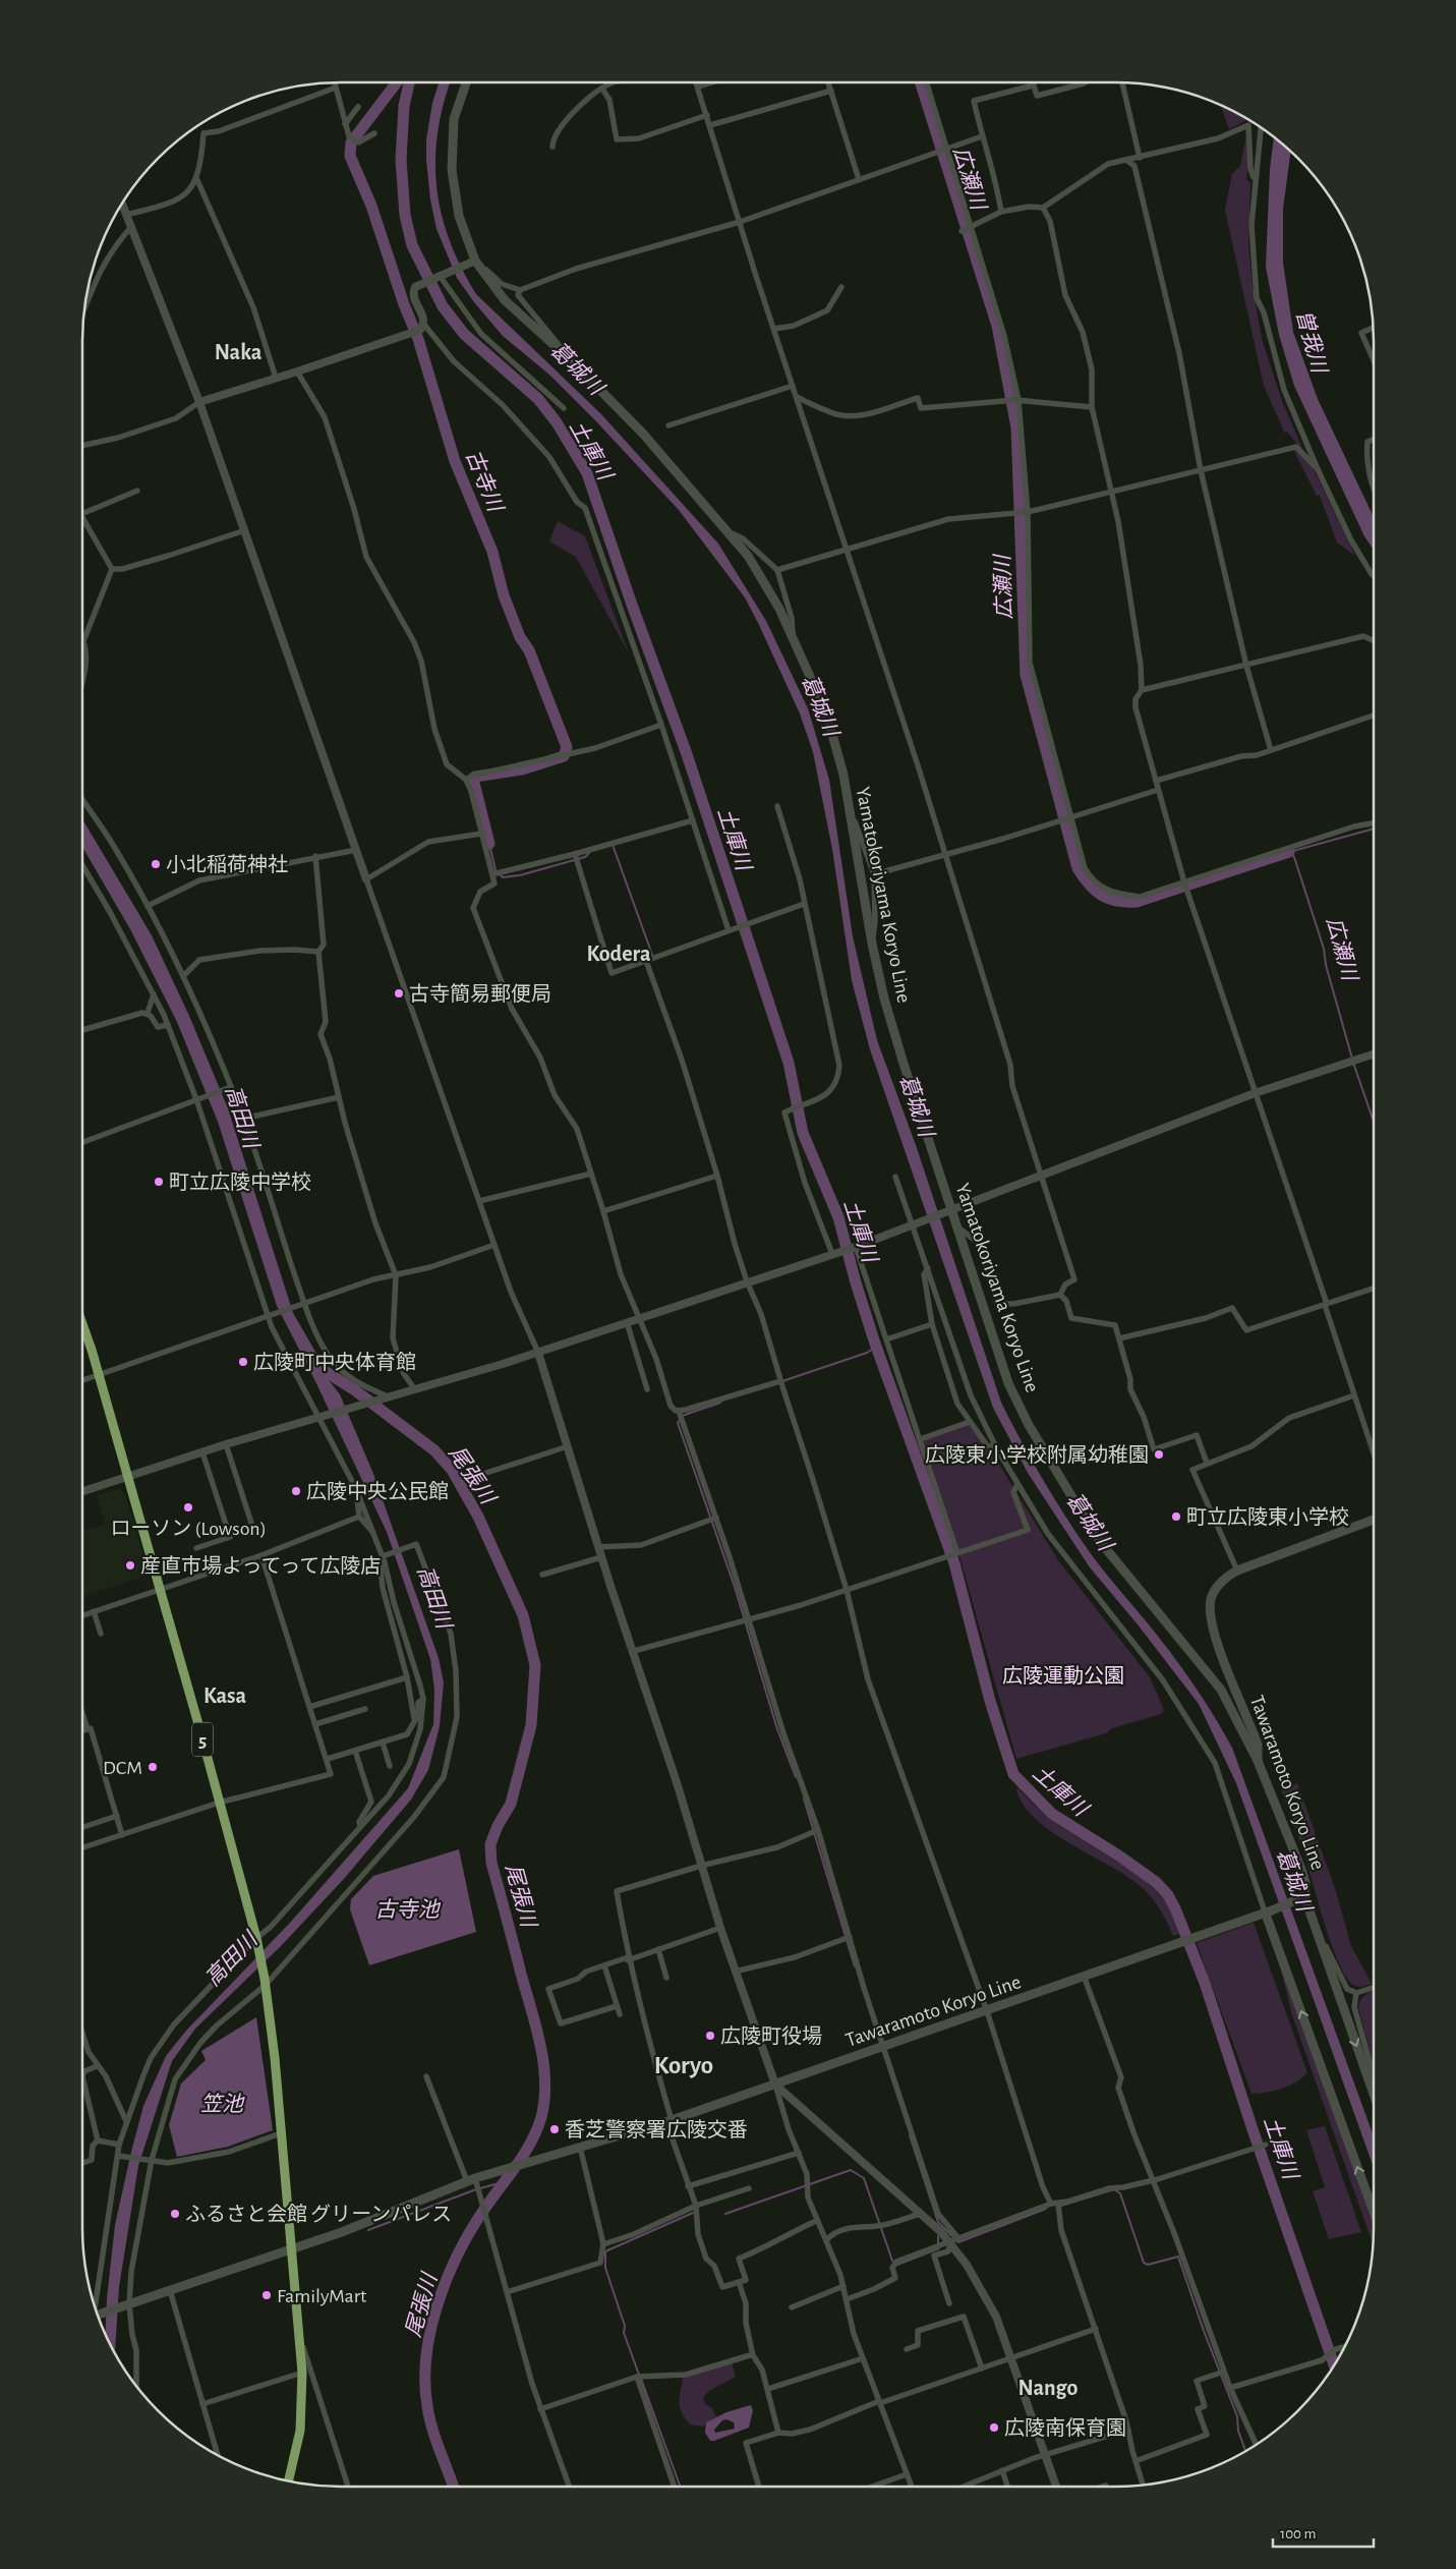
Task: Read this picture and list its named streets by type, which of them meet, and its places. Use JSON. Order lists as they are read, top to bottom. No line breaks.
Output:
{"streets":{"main road":["Yamatokoriyama Koryo Line","5","Tawaramoto Koryo Line"]},"crossings":[["Yamatokoriyama Koryo Line","Tawaramoto Koryo Line"],["5","Tawaramoto Koryo Line"]],"districts":["Naka","Kodera","Kasa","Koryo","Nango"],"water":["広瀬川","曽我川","葛城川","土庫川","古寺川","高田川","尾張川","古寺池","笠池"],"parks":["広陵運動公園"],"places":["小北稲荷神社","古寺簡易郵便局","町立広陵中学校","広陵町中央体育館","広陵東小学校附属幼稚園","広陵中央公民館","ローソン (Lowson)","町立広陵東小学校","産直市場よってって広陵店","DCM","広陵町役場","香芝警察署広陵交番","ふるさと会館 グリーンパレス","FamilyMart","広陵南保育園"],"scale_bar":"100 m"}
